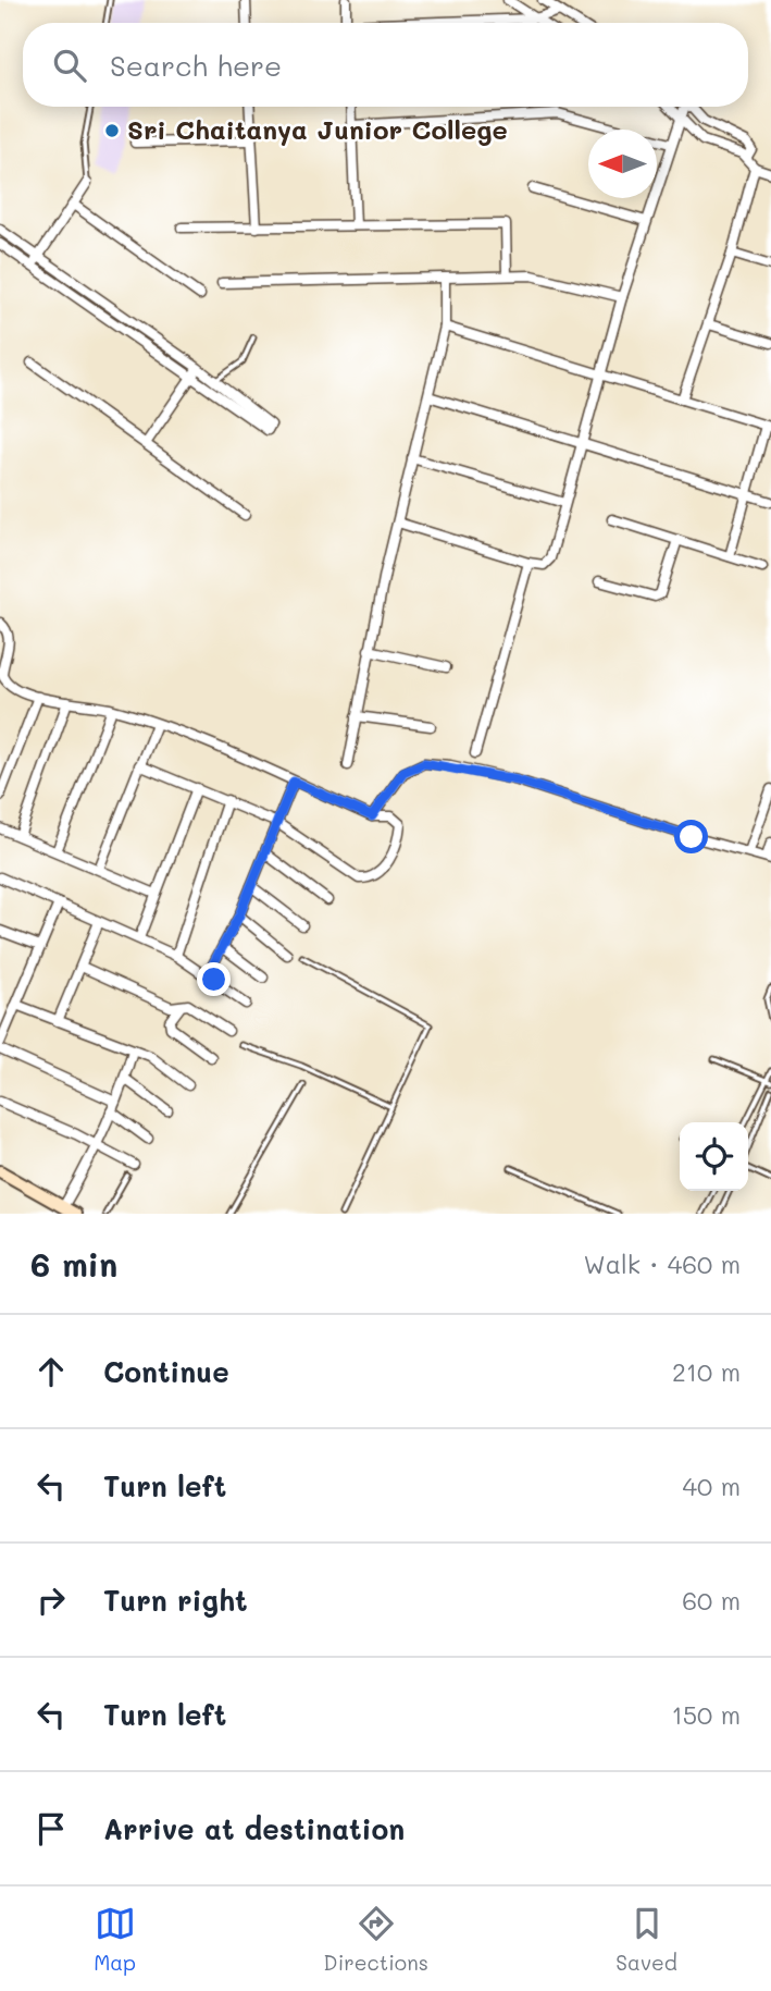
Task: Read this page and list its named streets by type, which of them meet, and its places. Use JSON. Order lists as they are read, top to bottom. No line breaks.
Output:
{"places":["Sri Chaitanya Junior College"],"north":"left","page":{"search":"Search here","heading":["6 min","Walk · 460 m"],"list":[["Continue","210 m"],["Turn left","40 m"],["Turn right","60 m"],["Turn left","150 m"],"Arrive at destination"],"nav":["Map","Directions","Saved"]}}
